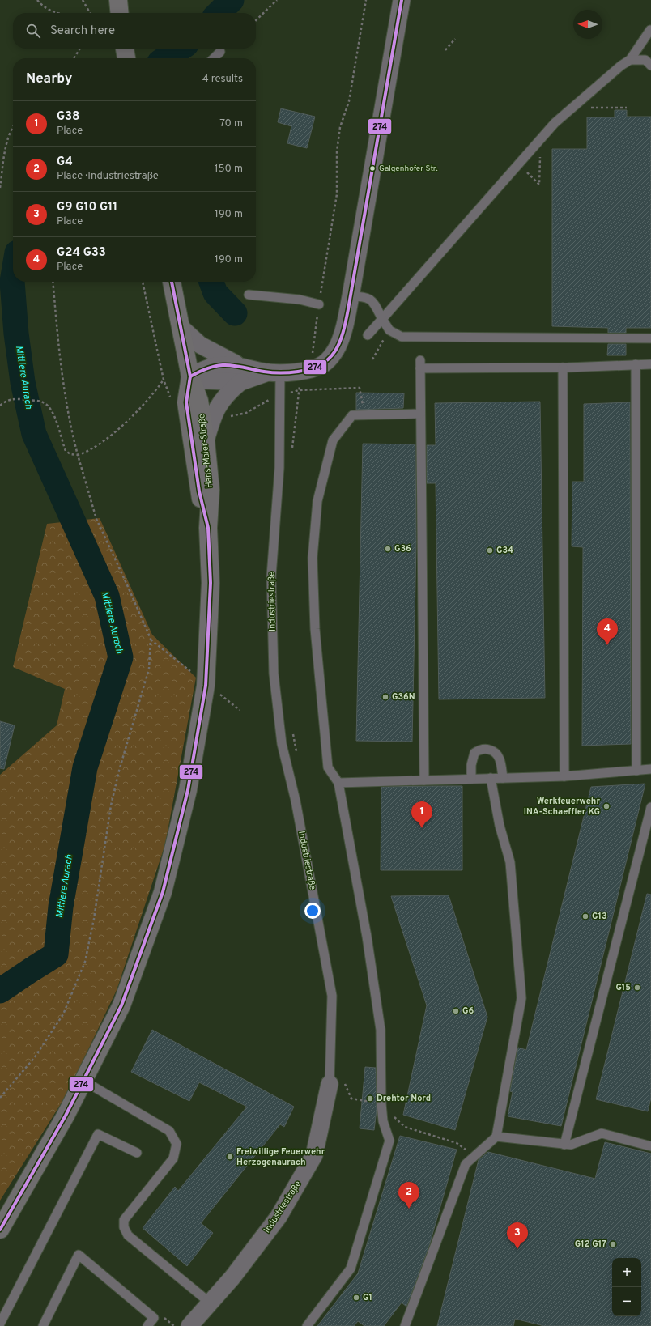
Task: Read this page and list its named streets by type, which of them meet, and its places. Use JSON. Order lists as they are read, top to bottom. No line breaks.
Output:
{"streets":{"street":["Hans-Maier-Straße","Industriestraße"]},"water":["Mittlere Aurach"],"places":["Galgenhofer Str.","G36","G34","G36N","Werkfeuerwehr INA-Schaeffler KG","G13","G15","G6","Drehtor Nord","Freiwillige Feuerwehr Herzogenaurach","G12 G17","G1"],"lines":["transit line 274"],"north":"left","page":{"search":"Search here","heading":["Nearby","4 results"],"list":[{"mark":"1","name":"G38","note":"Place","value":"70 m"},{"mark":"2","name":"G4","note":"Place · Industriestraße","value":"150 m"},{"mark":"3","name":"G9 G10 G11","note":"Place","value":"190 m"},{"mark":"4","name":"G24 G33","note":"Place","value":"190 m"}],"pins":["4","1","2","3"],"map_buttons":["+","−"]}}
